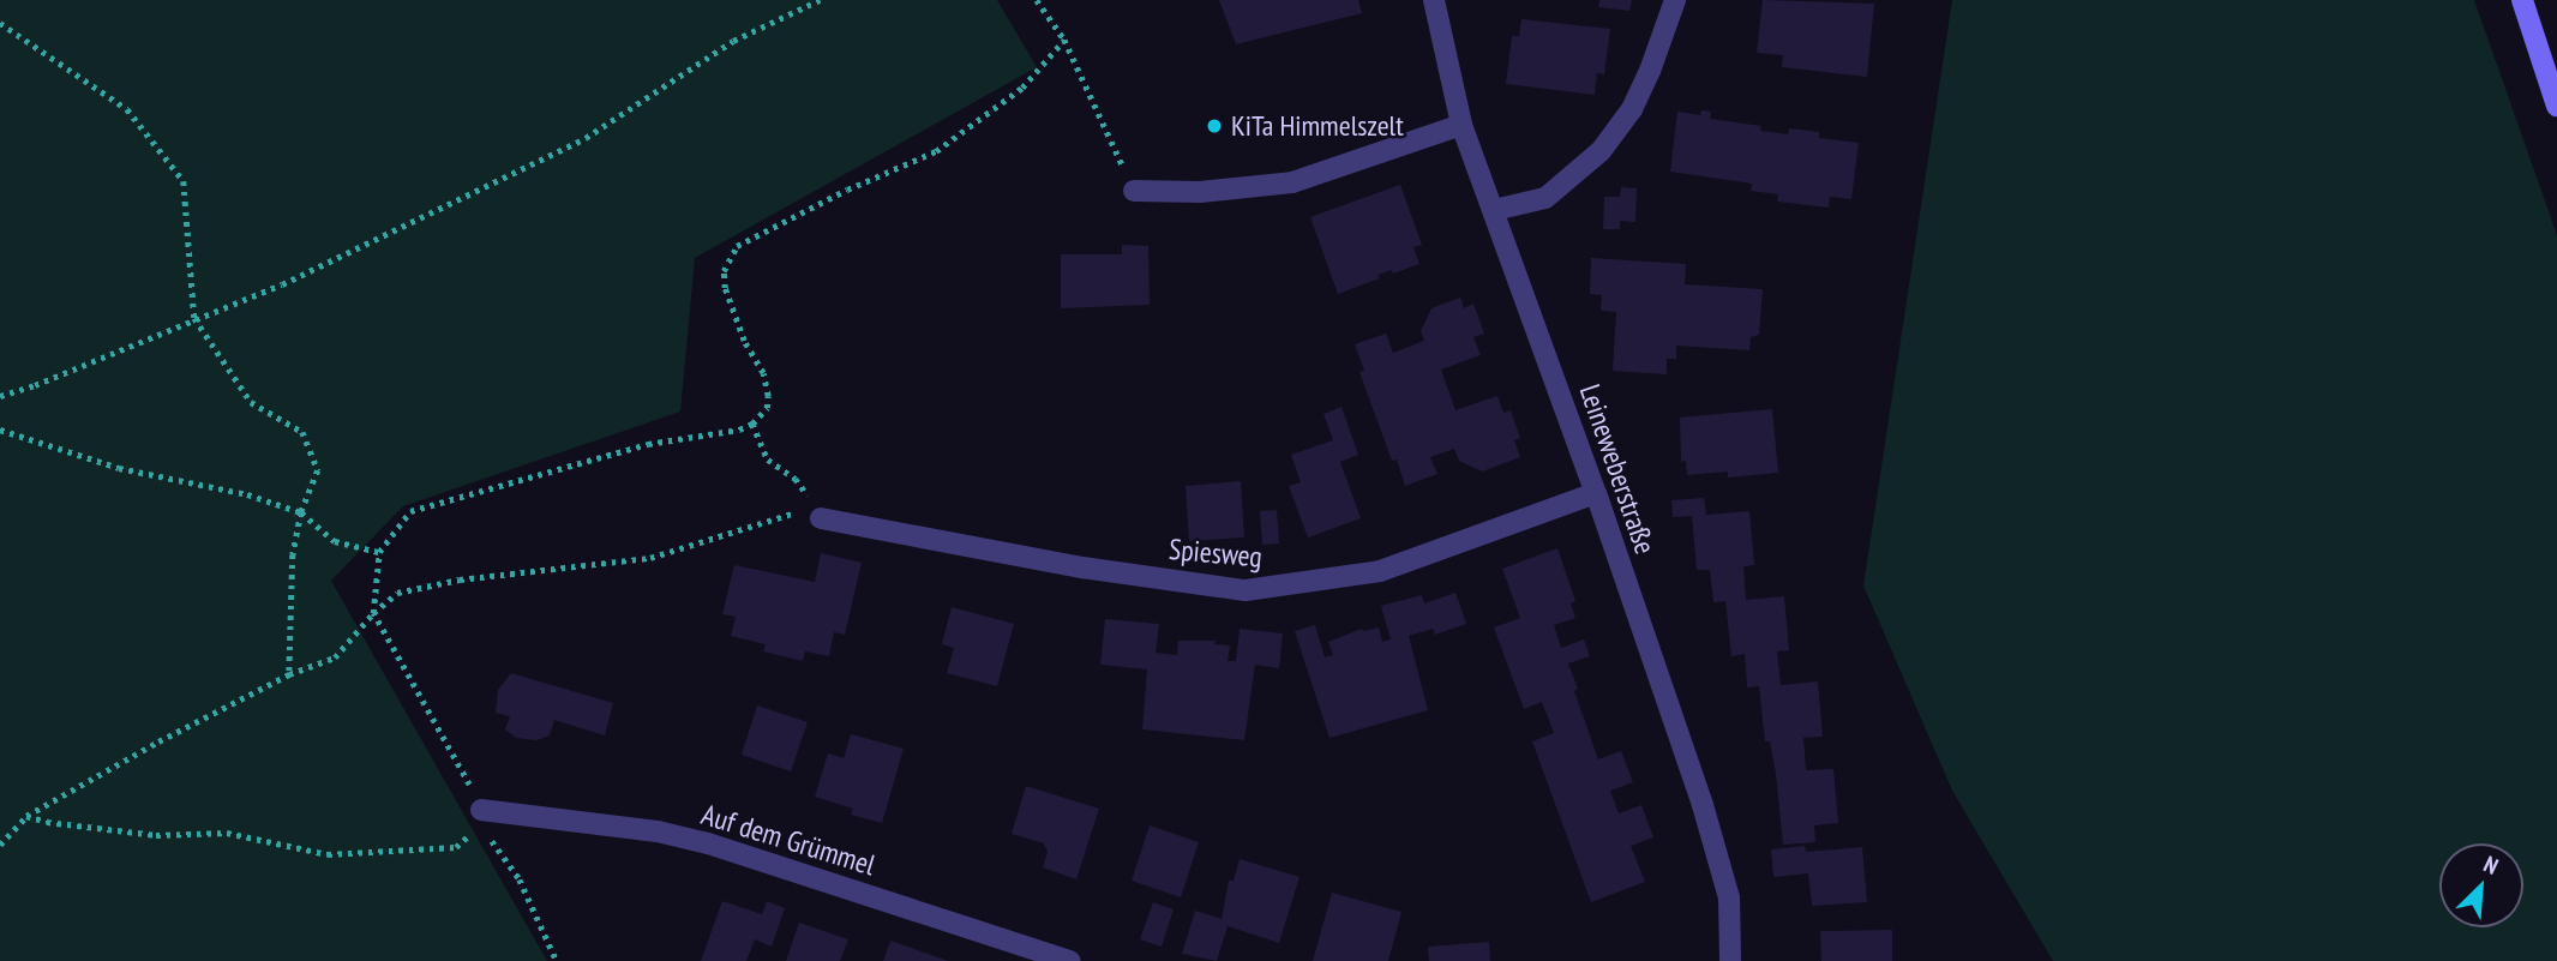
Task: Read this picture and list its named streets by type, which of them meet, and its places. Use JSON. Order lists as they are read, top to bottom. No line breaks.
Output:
{"streets":{"street":["Leineweberstraße","Spiesweg","Auf dem Grümmel"]},"crossings":[["Leineweberstraße","Spiesweg"]],"places":["KiTa Himmelszelt"],"north":"top right"}
